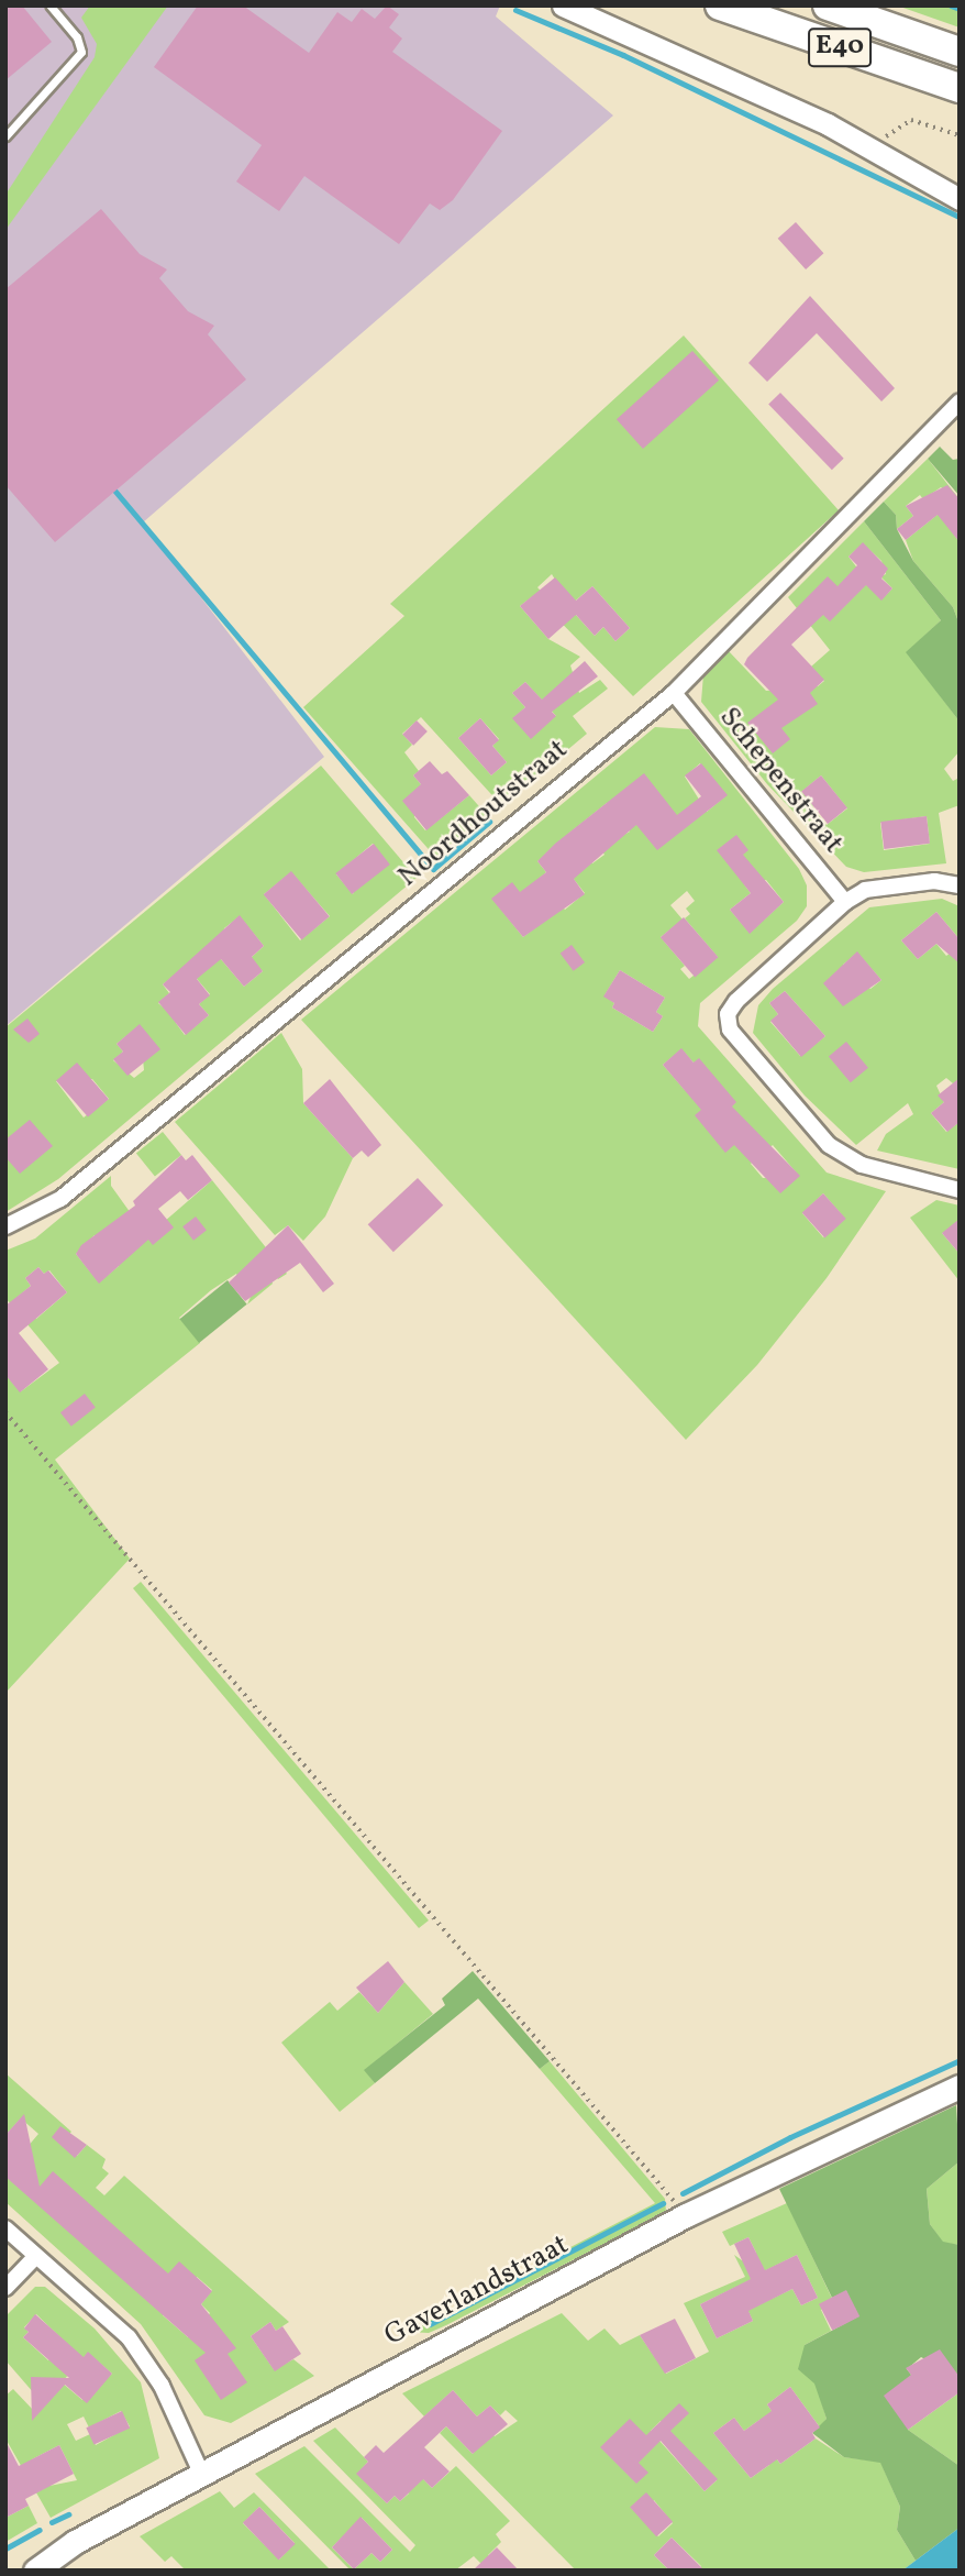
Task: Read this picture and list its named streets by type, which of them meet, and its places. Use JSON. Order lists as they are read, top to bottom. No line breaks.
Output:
{"streets":{"highway":["E40"],"main road":["Gaverlandstraat"],"street":["Schepenstraat","Noordhoutstraat"]},"crossings":[["Schepenstraat","Noordhoutstraat"]]}
